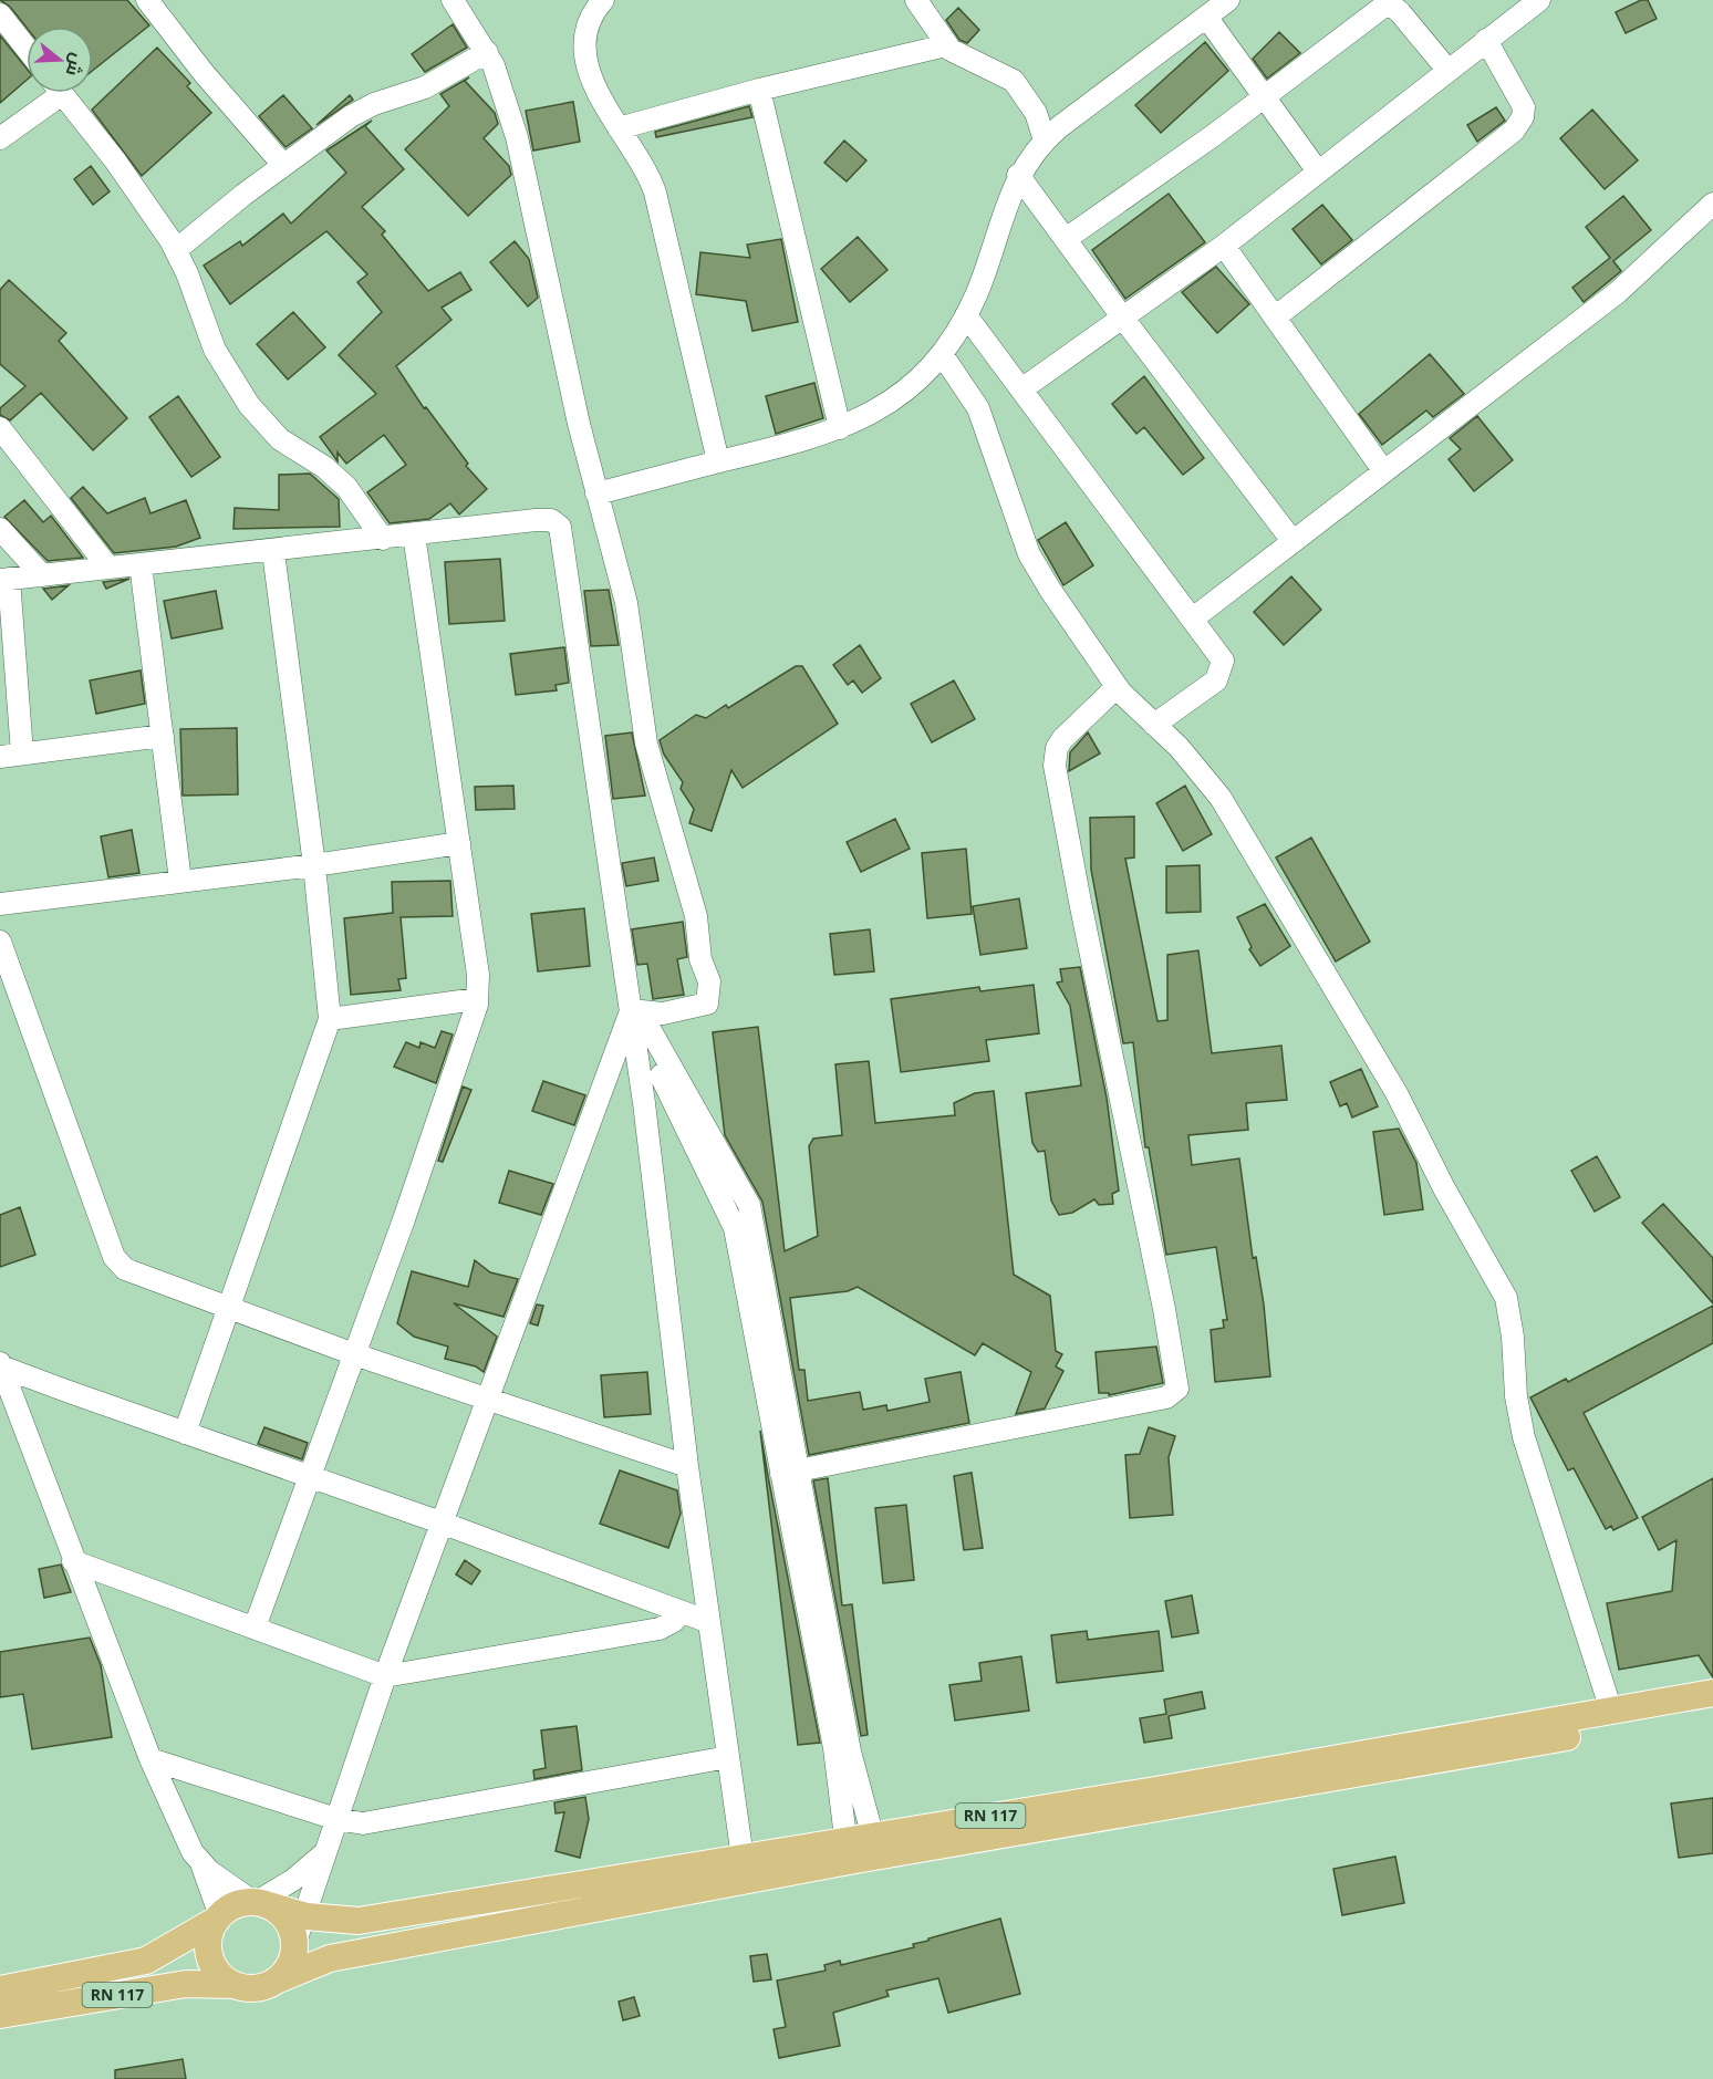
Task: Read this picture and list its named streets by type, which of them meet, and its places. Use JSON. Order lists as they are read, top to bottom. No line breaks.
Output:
{"streets":{"main road":["RN 117"]},"north":"right"}
